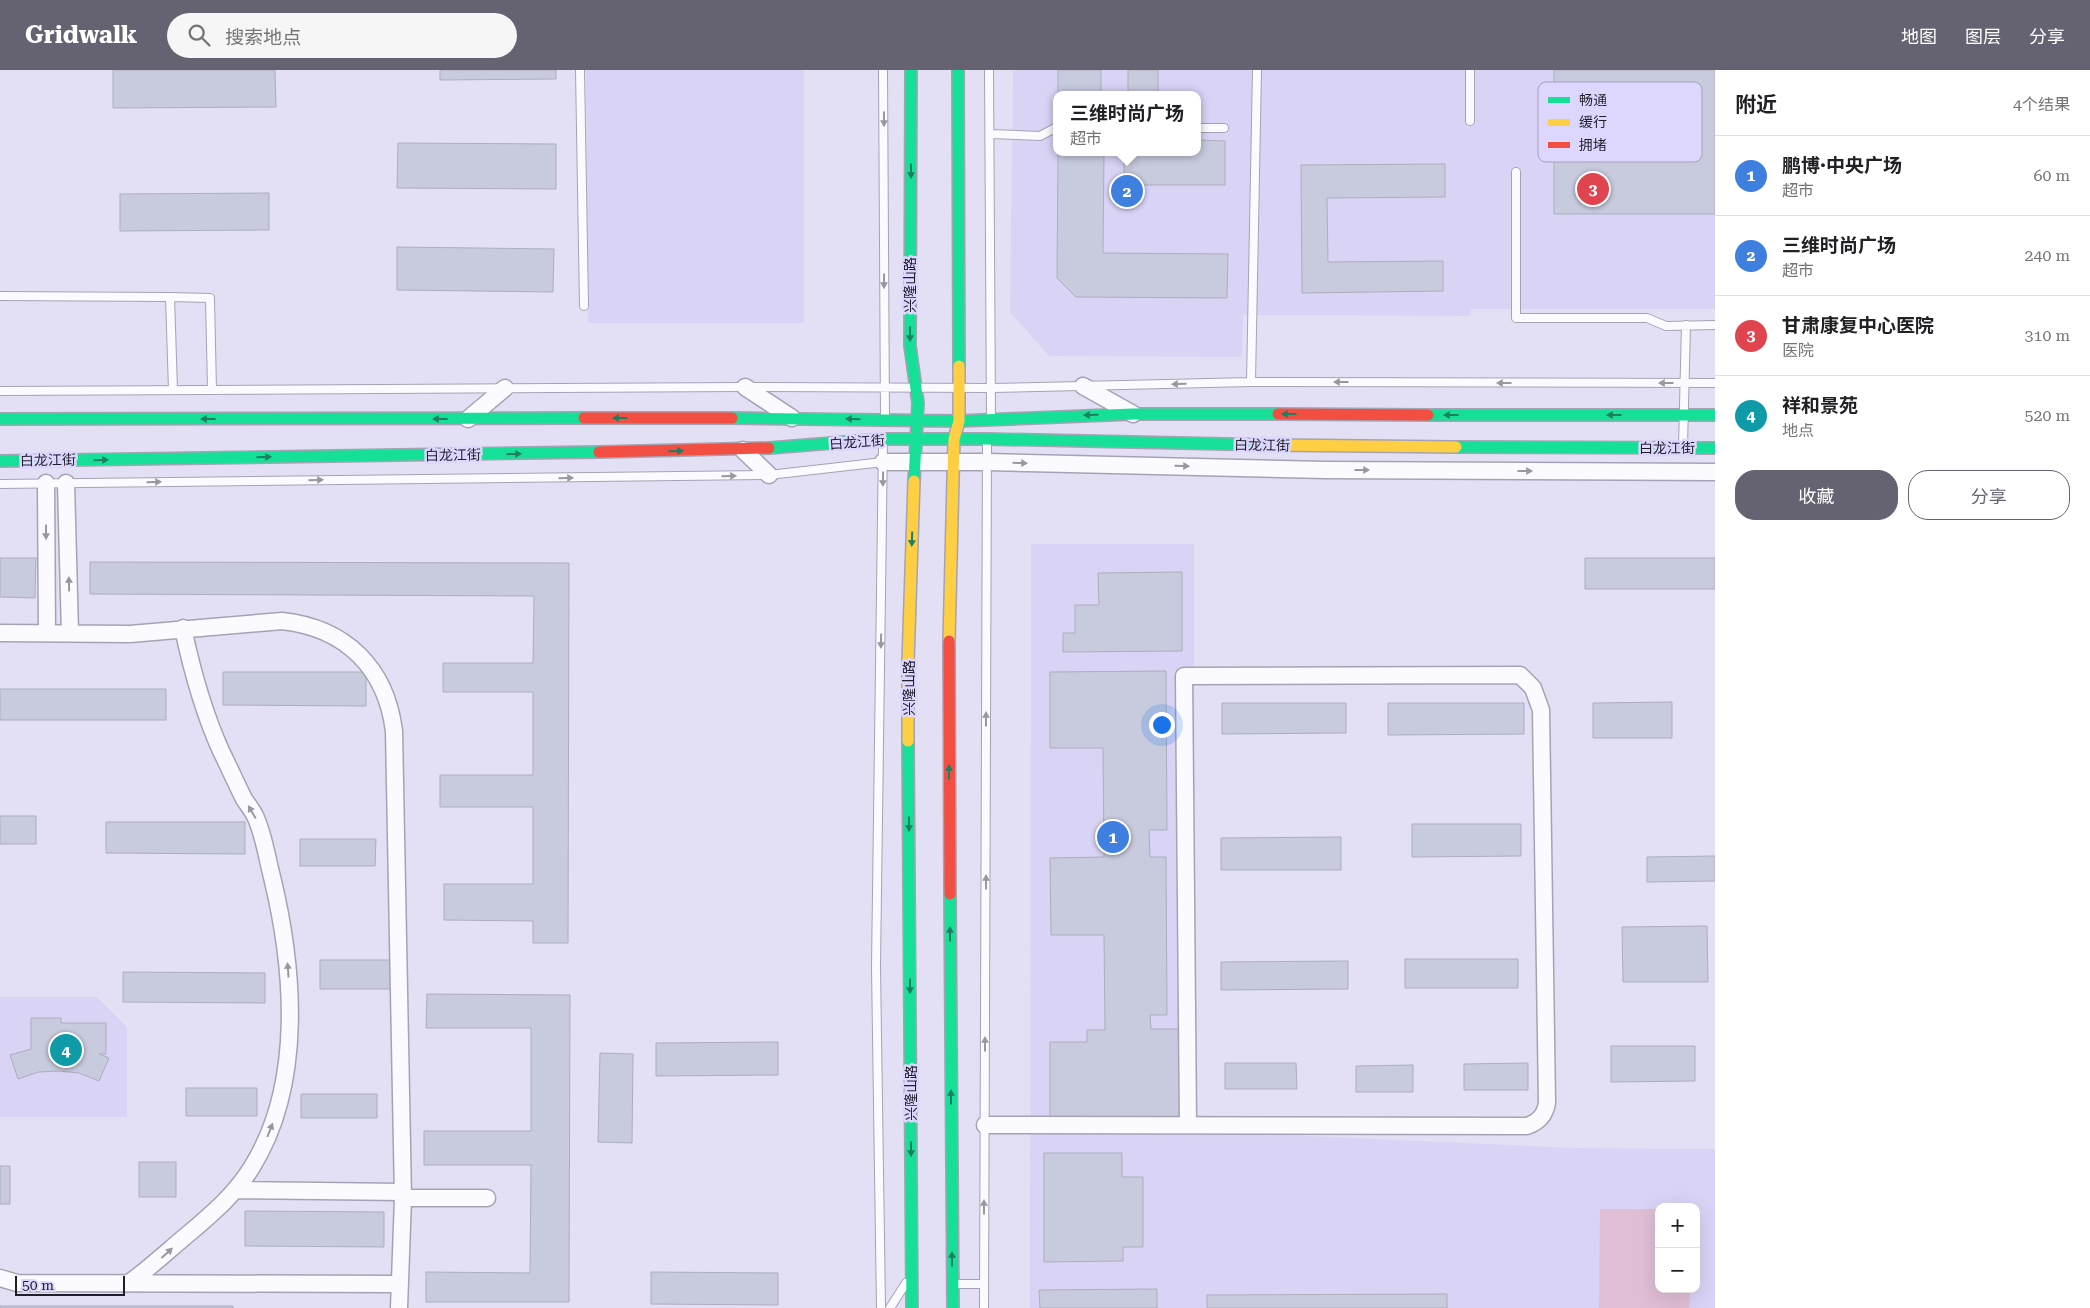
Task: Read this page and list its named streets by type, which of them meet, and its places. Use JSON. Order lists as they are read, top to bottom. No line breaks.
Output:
{"streets":{"main road":["兴隆山路","白龙江街"]},"crossings":[["兴隆山路","白龙江街"]],"legend":["畅通","缓行","拥堵"],"scale_bar":"50 m","page":{"header":"Gridwalk","search":"搜索地点","nav":["地图","图层","分享"],"heading":["附近","4个结果"],"popup":["三维时尚广场","超市"],"list":[{"mark":"1","name":"鹏博·中央广场","note":"超市","value":"60 m"},{"mark":"2","name":"三维时尚广场","note":"超市","value":"240 m"},{"mark":"3","name":"甘肃康复中心医院","note":"医院","value":"310 m"},{"mark":"4","name":"祥和景苑","note":"地点","value":"520 m"}],"pins":["3","2","1","4"],"buttons":["收藏","分享"],"map_buttons":["+","−"],"scale":"50 m"}}
